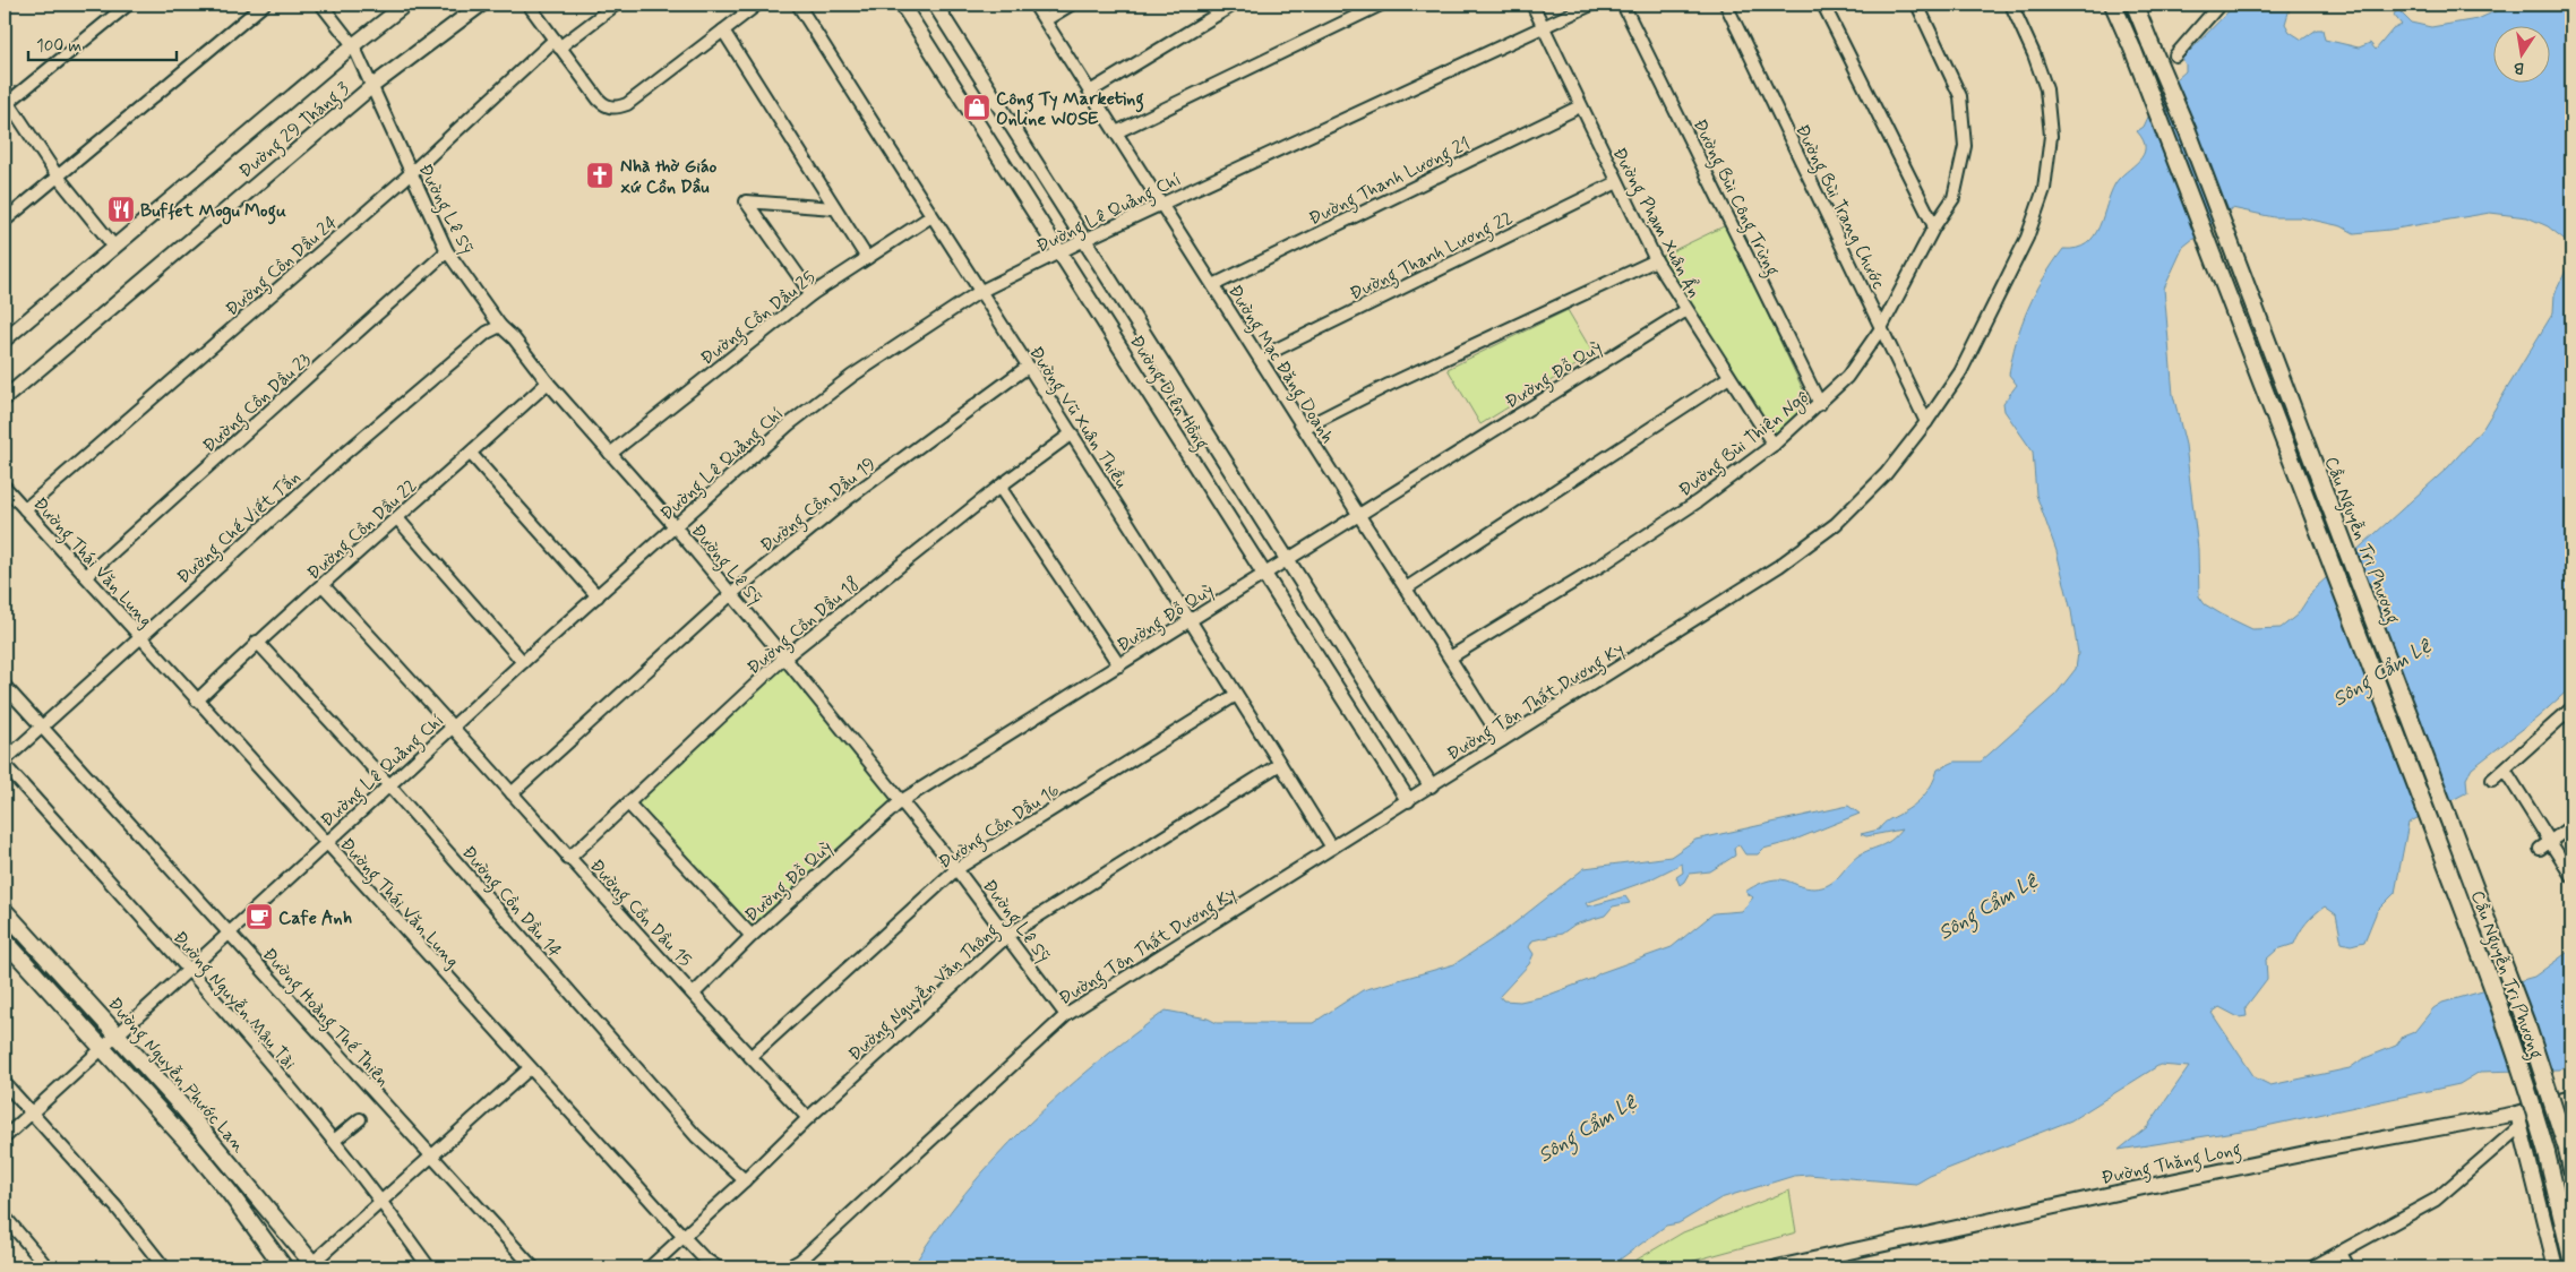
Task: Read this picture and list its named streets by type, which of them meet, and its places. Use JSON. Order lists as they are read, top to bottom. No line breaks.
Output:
{"streets":{"main road":["Cầu Nguyễn Tri Phương","Đường Nguyễn Phước Lan"],"street":["Đường 29 Tháng 3","Đường Thanh Lương 21","Đường Bùi Công Trừng","Đường Bùi Trang Chước","Đường Lê Sỹ","Đường Lê Quảng Chí","Đường Phạm Xuân Ẩn","Đường Thanh Lương 22","Đường Cồn Dầu 24","Đường Cồn Dầu 25","Đường Mạc Đăng Doanh","Đường Đỗ Quỳ","Đường Diên Hồng","Đường Cồn Dầu 23","Đường Vũ Xuân Thiều","Đường Bùi Thiện Ngộ","Đường Cồn Dầu 19","Đường Chế Viết Tấn","Đường Cồn Dầu 22","Đường Thái Văn Lung","Đường Cồn Dầu 18","Đường Tôn Thất Dương Kỵ","Đường Cồn Dầu 16","Đường Cồn Dầu 14","Đường Cồn Dầu 15","Đường Nguyễn Văn Thông","Đường Nguyễn Mậu Tài","Đường Hoàng Thế Thiện","Đường Thăng Long"]},"crossings":[["Đường 29 Tháng 3","Đường Lê Sỹ"],["Đường Thanh Lương 21","Đường Phạm Xuân Ẩn"],["Đường Thanh Lương 21","Đường Mạc Đăng Doanh"],["Đường Bùi Công Trừng","Đường Bùi Thiện Ngộ"],["Đường Bùi Trang Chước","Đường Bùi Thiện Ngộ"],["Đường Bùi Trang Chước","Đường Tôn Thất Dương Kỵ"],["Đường Lê Sỹ","Đường Lê Quảng Chí"],["Đường Lê Sỹ","Đường Cồn Dầu 24"],["Đường Lê Sỹ","Đường Cồn Dầu 25"],["Đường Lê Sỹ","Đường Đỗ Quỳ"],["Đường Lê Sỹ","Đường Cồn Dầu 23"],["Đường Lê Sỹ","Đường Cồn Dầu 19"],["Đường Lê Sỹ","Đường Chế Viết Tấn"],["Đường Lê Sỹ","Đường Cồn Dầu 22"],["Đường Lê Sỹ","Đường Cồn Dầu 18"],["Đường Lê Sỹ","Đường Tôn Thất Dương Kỵ"],["Đường Lê Sỹ","Đường Cồn Dầu 16"],["Đường Lê Sỹ","Đường Nguyễn Văn Thông"],["Đường Lê Quảng Chí","Đường Phạm Xuân Ẩn"],["Đường Lê Quảng Chí","Đường Mạc Đăng Doanh"],["Đường Lê Quảng Chí","Đường Diên Hồng"],["Đường Lê Quảng Chí","Đường Vũ Xuân Thiều"],["Đường Lê Quảng Chí","Đường Thái Văn Lung"],["Đường Lê Quảng Chí","Đường Cồn Dầu 14"],["Đường Lê Quảng Chí","Đường Cồn Dầu 15"],["Đường Lê Quảng Chí","Đường Nguyễn Mậu Tài"],["Đường Lê Quảng Chí","Đường Hoàng Thế Thiện"],["Đường Lê Quảng Chí","Đường Nguyễn Phước Lan"],["Đường Phạm Xuân Ẩn","Đường Thanh Lương 22"],["Đường Phạm Xuân Ẩn","Đường Đỗ Quỳ"],["Đường Phạm Xuân Ẩn","Đường Bùi Thiện Ngộ"],["Đường Thanh Lương 22","Đường Mạc Đăng Doanh"],["Đường Cồn Dầu 24","Đường Thái Văn Lung"],["Đường Cồn Dầu 25","Đường Vũ Xuân Thiều"],["Đường Mạc Đăng Doanh","Đường Đỗ Quỳ"],["Đường Mạc Đăng Doanh","Đường Bùi Thiện Ngộ"],["Đường Mạc Đăng Doanh","Đường Tôn Thất Dương Kỵ"],["Đường Đỗ Quỳ","Đường Diên Hồng"],["Đường Đỗ Quỳ","Đường Vũ Xuân Thiều"],["Đường Đỗ Quỳ","Đường Cồn Dầu 15"],["Đường Diên Hồng","Đường Tôn Thất Dương Kỵ"],["Đường Cồn Dầu 23","Đường Thái Văn Lung"],["Đường Vũ Xuân Thiều","Đường Cồn Dầu 19"],["Đường Vũ Xuân Thiều","Đường Cồn Dầu 18"],["Đường Vũ Xuân Thiều","Đường Tôn Thất Dương Kỵ"],["Đường Vũ Xuân Thiều","Đường Cồn Dầu 16"],["Đường Vũ Xuân Thiều","Đường Nguyễn Văn Thông"],["Đường Cồn Dầu 19","Đường Cồn Dầu 15"],["Đường Chế Viết Tấn","Đường Thái Văn Lung"],["Đường Chế Viết Tấn","Đường Hoàng Thế Thiện"],["Đường Cồn Dầu 22","Đường Thái Văn Lung"],["Đường Cồn Dầu 22","Đường Cồn Dầu 14"],["Đường Cồn Dầu 22","Đường Cồn Dầu 15"],["Đường Thái Văn Lung","Đường Nguyễn Văn Thông"],["Đường Cồn Dầu 18","Đường Cồn Dầu 15"],["Đường Cồn Dầu 16","Đường Cồn Dầu 15"],["Đường Cồn Dầu 14","Đường Nguyễn Văn Thông"],["Đường Cồn Dầu 15","Đường Nguyễn Văn Thông"]],"water":["Sông Cẩm Lệ"],"places":{"shop":["Công Ty Marketing Online WOSE"],"church":["Nhà thờ Giáo xứ Cồn Dầu"],"restaurant":["Buffet Mogu Mogu"],"cafe":["Cafe Anh"]},"scale_bar":"100 m","north":"bottom"}
